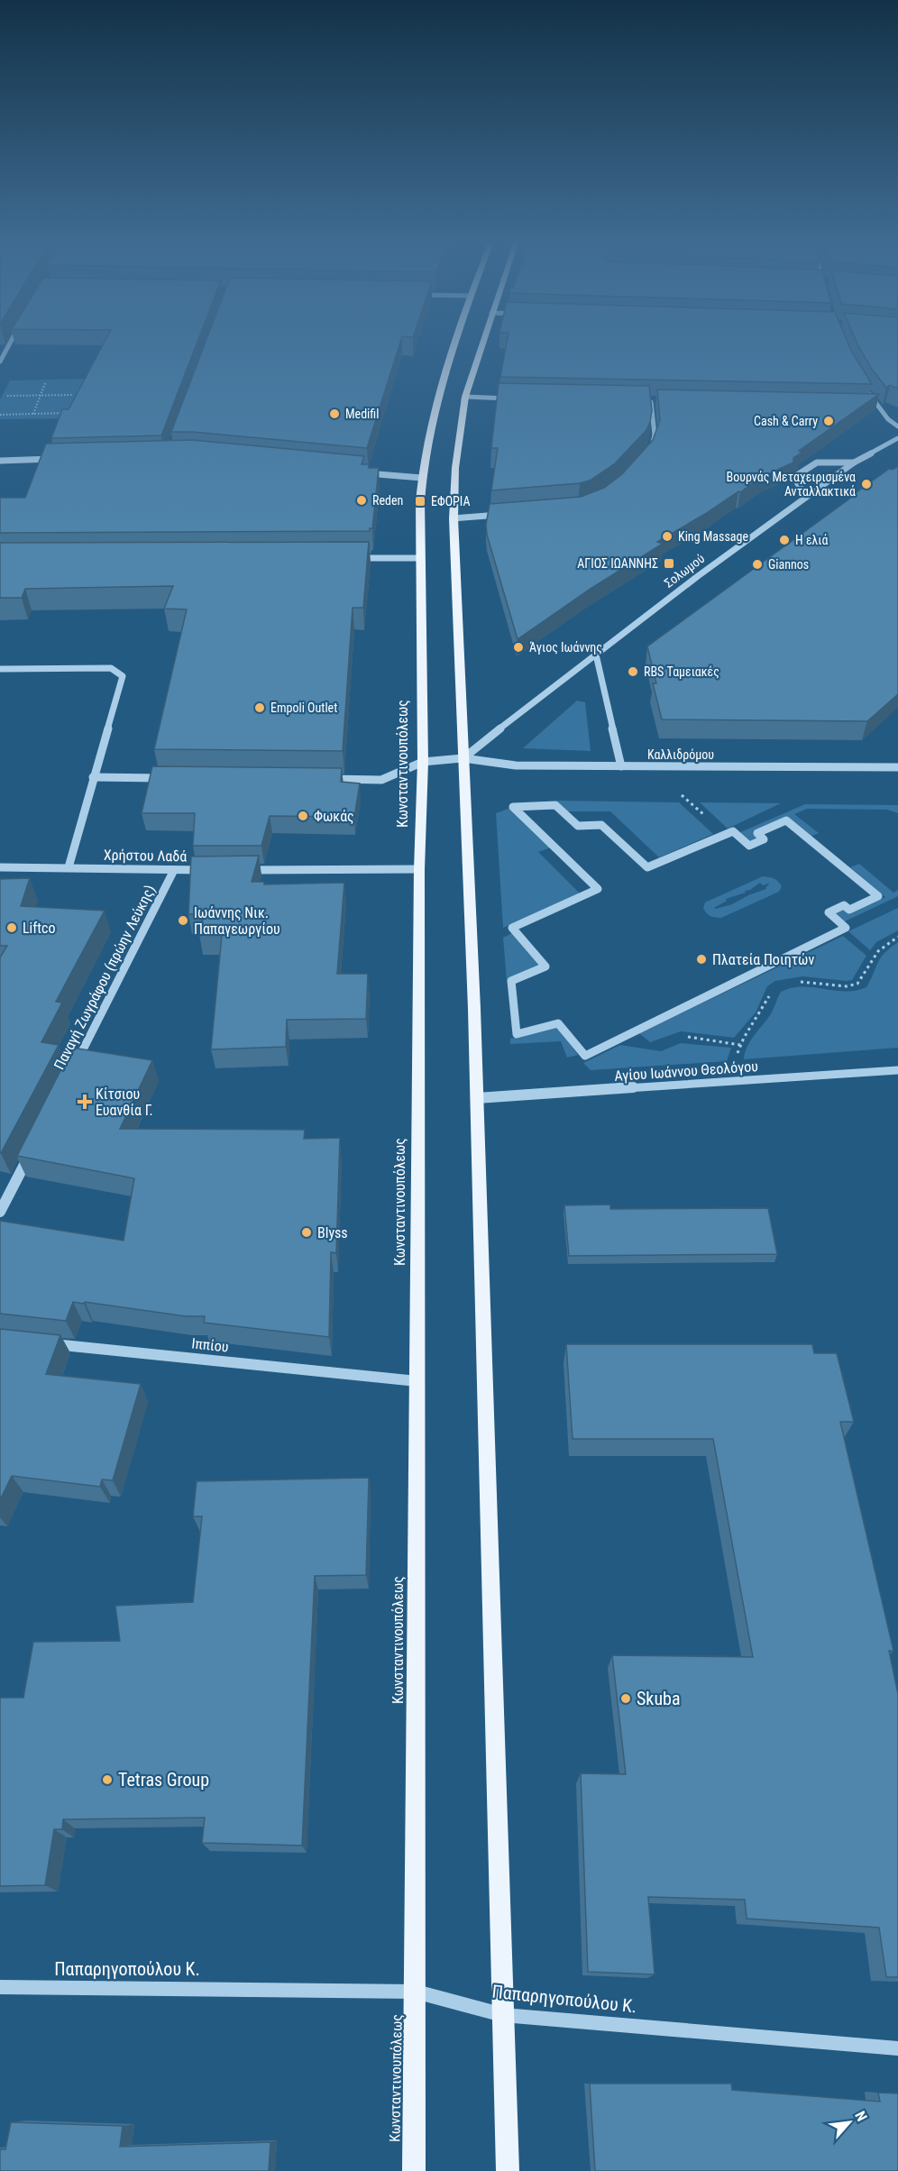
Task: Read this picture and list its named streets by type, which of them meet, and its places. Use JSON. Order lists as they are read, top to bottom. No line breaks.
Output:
{"streets":{"main road":["Κωνσταντινουπόλεως"],"street":["Σολωμού","Καλλιδρόμου","Χρήστου Λαδά","Παναγή Ζωγράφου (πρώην Λεύκης)","Αγίου Ιωάννου Θεολόγου","Ιππίου","Παπαρηγοπούλου Κ."]},"crossings":[["Σολωμού","Καλλιδρόμου"],["Κωνσταντινουπόλεως","Ιππίου"],["Κωνσταντινουπόλεως","Παπαρηγοπούλου Κ."],["Χρήστου Λαδά","Παναγή Ζωγράφου (πρώην Λεύκης)"]],"places":{"other":["Medifil","Cash & Carry","Βουρνάς Μεταχειρισμένα Ανταλλακτικά","Reden","King Massage","Η ελιά","Giannos","Άγιος Ιωάννης","RBS Ταμειακές","Empoli Outlet","Φωκάς","Ιωάννης Νικ. Παπαγεωργίου","Liftco","Πλατεία Ποιητών","Blyss","Skuba","Tetras Group"],"transit":["ΕΦΟΡΙΑ","ΑΓΙΟΣ ΙΩΑΝΝΗΣ"],"health":["Κίτσιου Ευανθία Γ."]},"north":"top right"}
